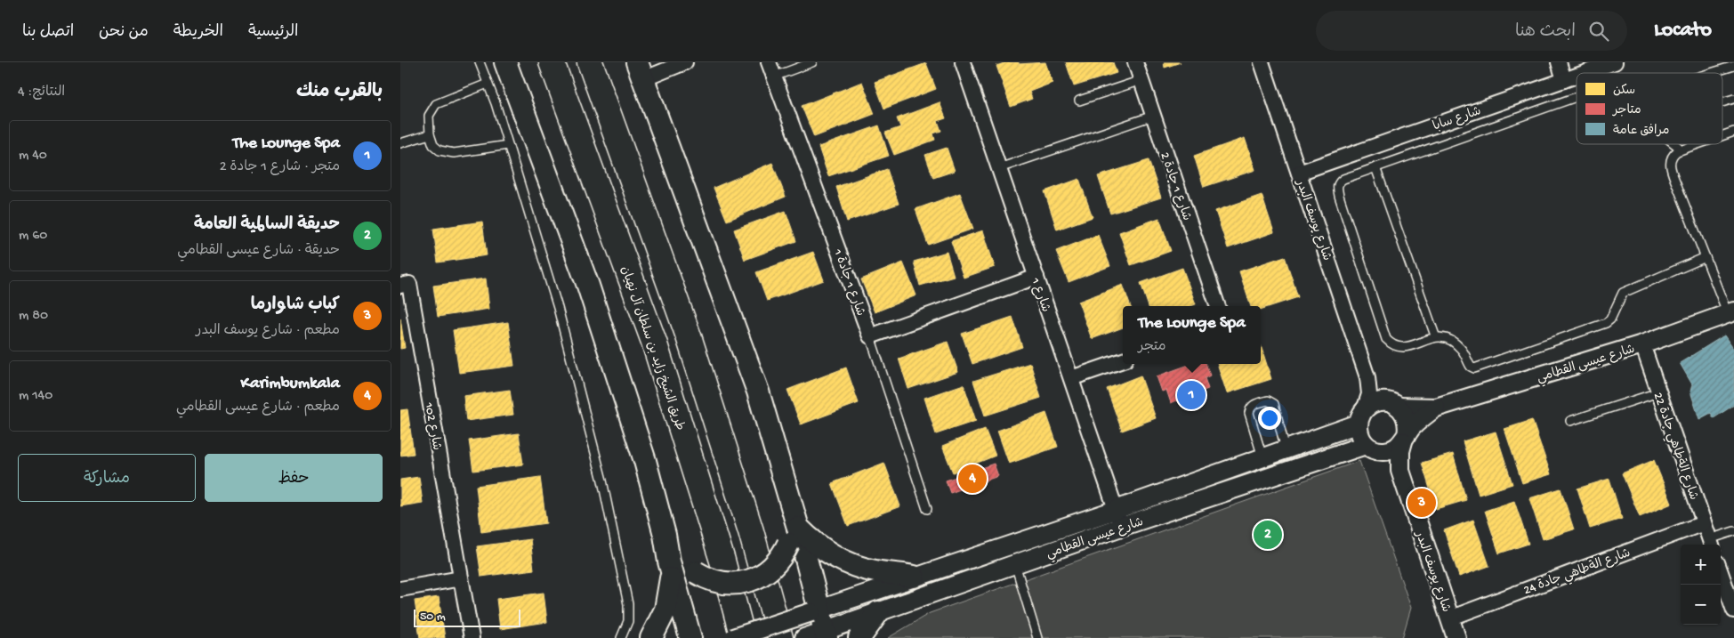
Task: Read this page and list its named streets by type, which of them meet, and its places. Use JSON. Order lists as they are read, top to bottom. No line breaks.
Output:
{"streets":{"highway":["طريق الشيخ زايد بن سلطان آل نهيان"],"street":["شارع سابا","شارع 1 جادة 2","شارع يوسف البدر","شارع 1 جادة 1","شارع 1","شارع عيسى القطامي","شارع 102","شارع الةطاهي جادة 22","شارع الةطاهي جادة 24"]},"crossings":[["شارع سابا","شارع يوسف البدر"],["شارع يوسف البدر","شارع عيسى القطامي"],["شارع يوسف البدر","شارع الةطاهي جادة 24"],["شارع 1","شارع عيسى القطامي"],["شارع عيسى القطامي","شارع الةطاهي جادة 22"],["شارع الةطاهي جادة 22","شارع الةطاهي جادة 24"]],"legend":["سكن","متاجر","مرافق عامة"],"scale_bar":"50 m","page":{"header":"Locato","search":"ابحث هنا","nav":["الرئيسية","الخريطة","من نحن","اتصل بنا"],"heading":["بالقرب منك","النتائج: 4"],"list":[{"mark":"1","name":"The Lounge Spa","note":"متجر · شارع 1 جادة 2","value":"40 m"},{"mark":"2","name":"حديقة السالمية العامة","note":"حديقة · شارع عيسى القطامي","value":"60 m"},{"mark":"3","name":"كباب شاوارما","note":"مطعم · شارع يوسف البدر","value":"80 m"},{"mark":"4","name":"Karimbumkala","note":"مطعم · شارع عيسى القطامي","value":"140 m"}],"popup":["The Lounge Spa","متجر"],"pins":["1","4","3","2"],"buttons":["حفظ","مشاركة"],"map_buttons":["+","−"],"scale":"50 m"}}
